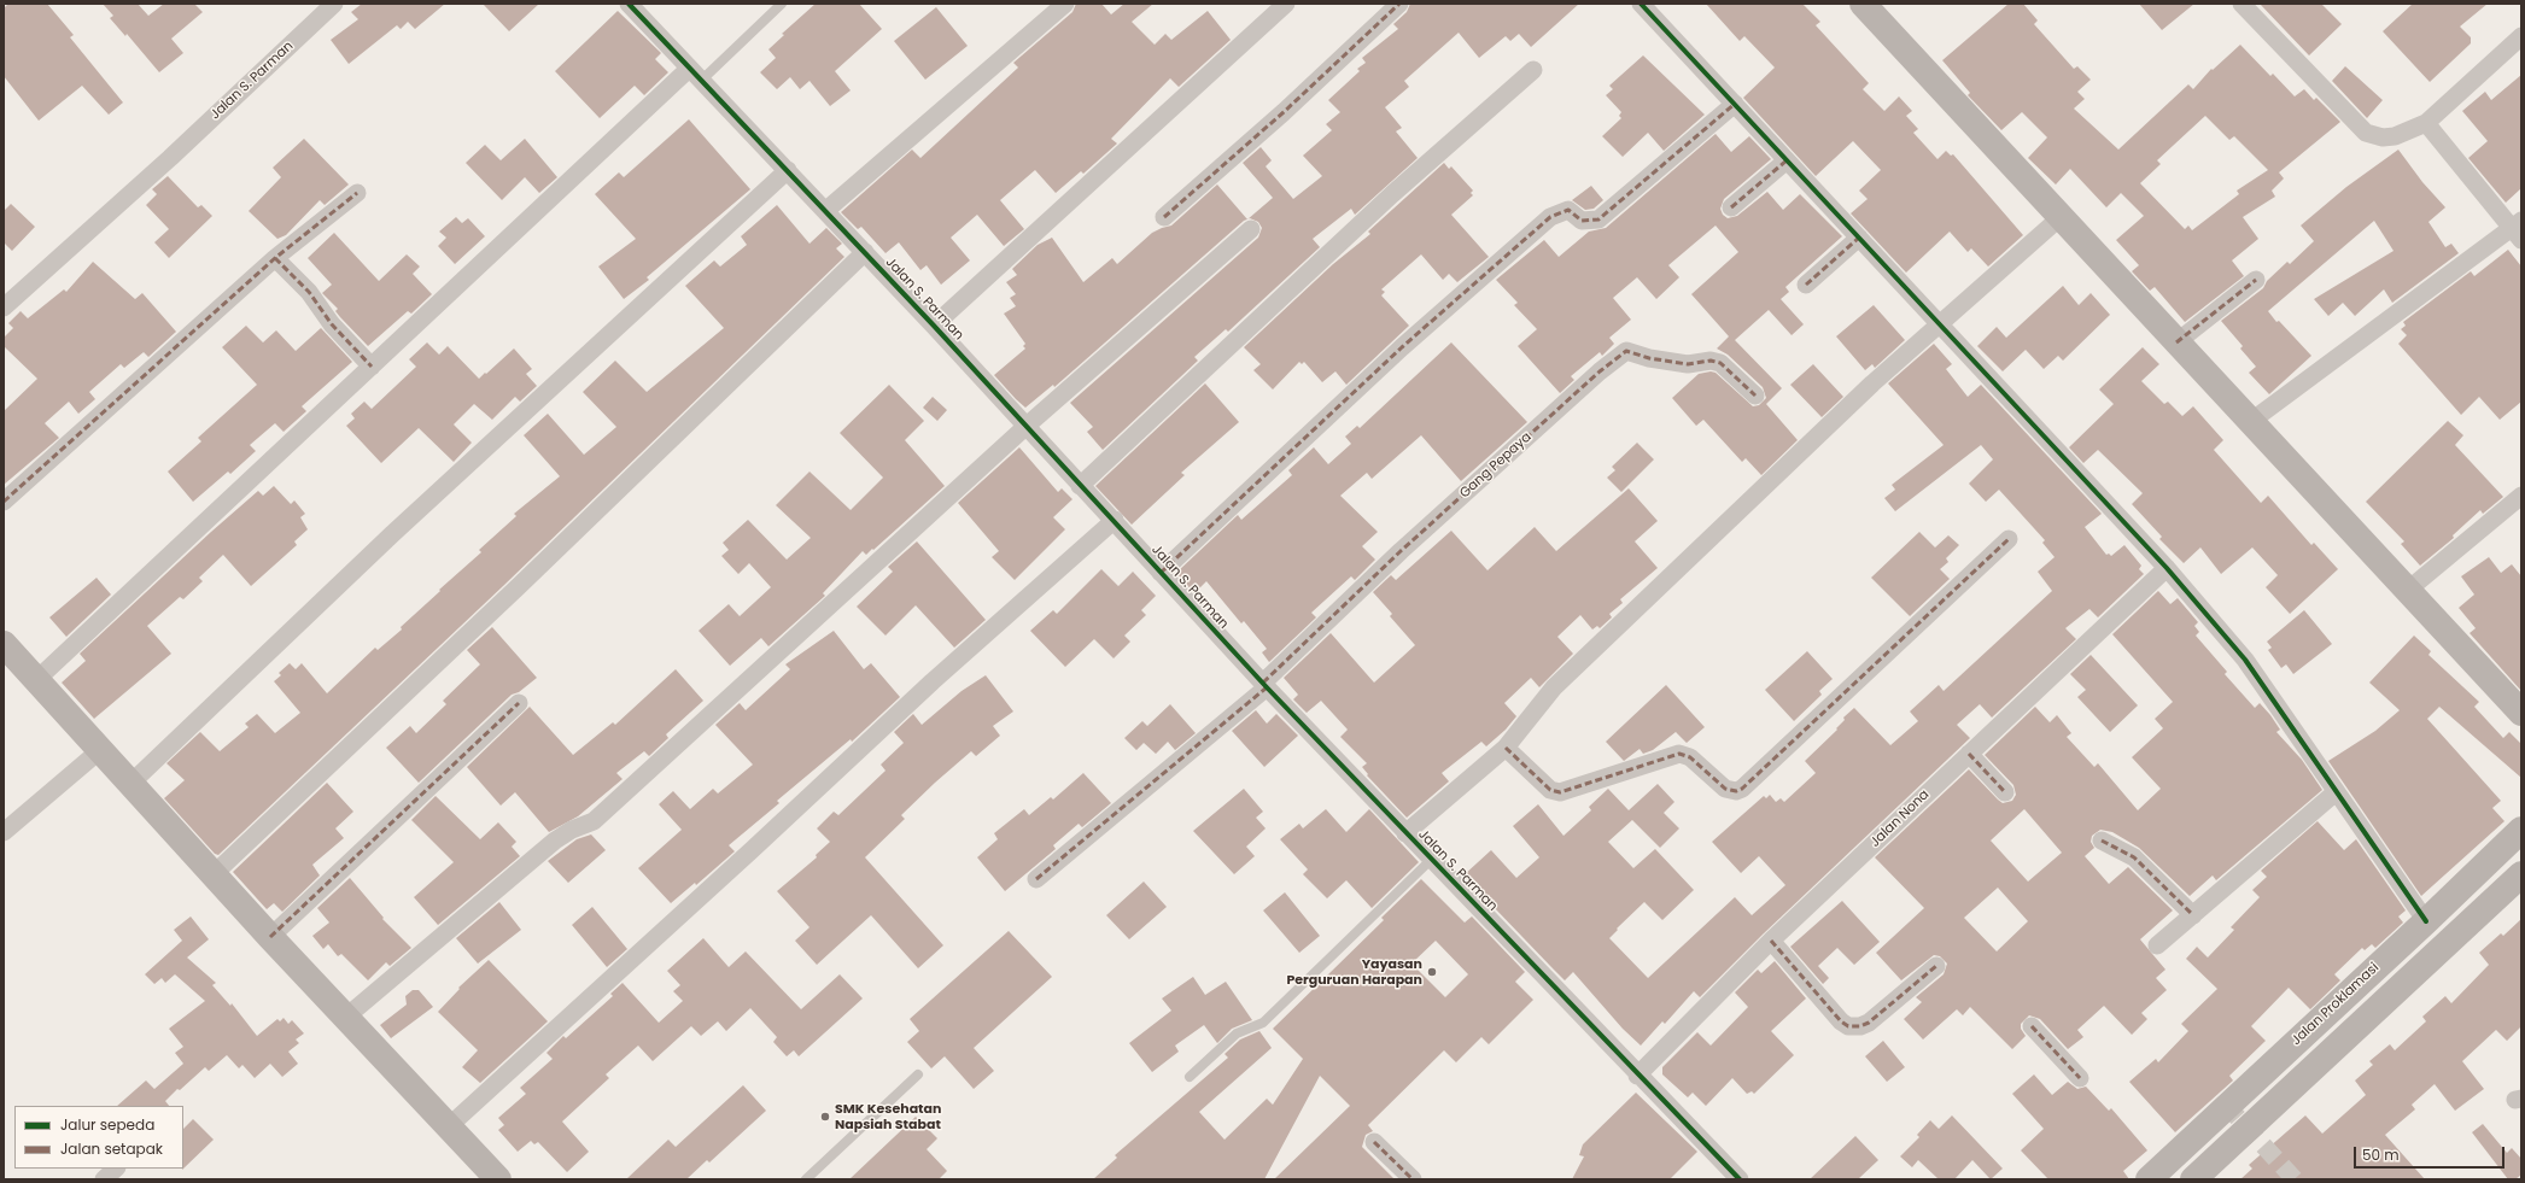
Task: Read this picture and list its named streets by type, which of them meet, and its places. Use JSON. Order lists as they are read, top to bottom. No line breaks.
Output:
{"streets":{"street":["Jalan S. Parman","Gang Pepaya","Jalan Nona","Jalan Proklamasi"]},"crossings":[["Jalan S. Parman","Gang Pepaya"],["Jalan S. Parman","Jalan Nona"]],"places":["Yayasan Perguruan Harapan","SMK Kesehatan Napsiah Stabat"],"legend":["Jalur sepeda","Jalan setapak"],"scale_bar":"50 m"}
